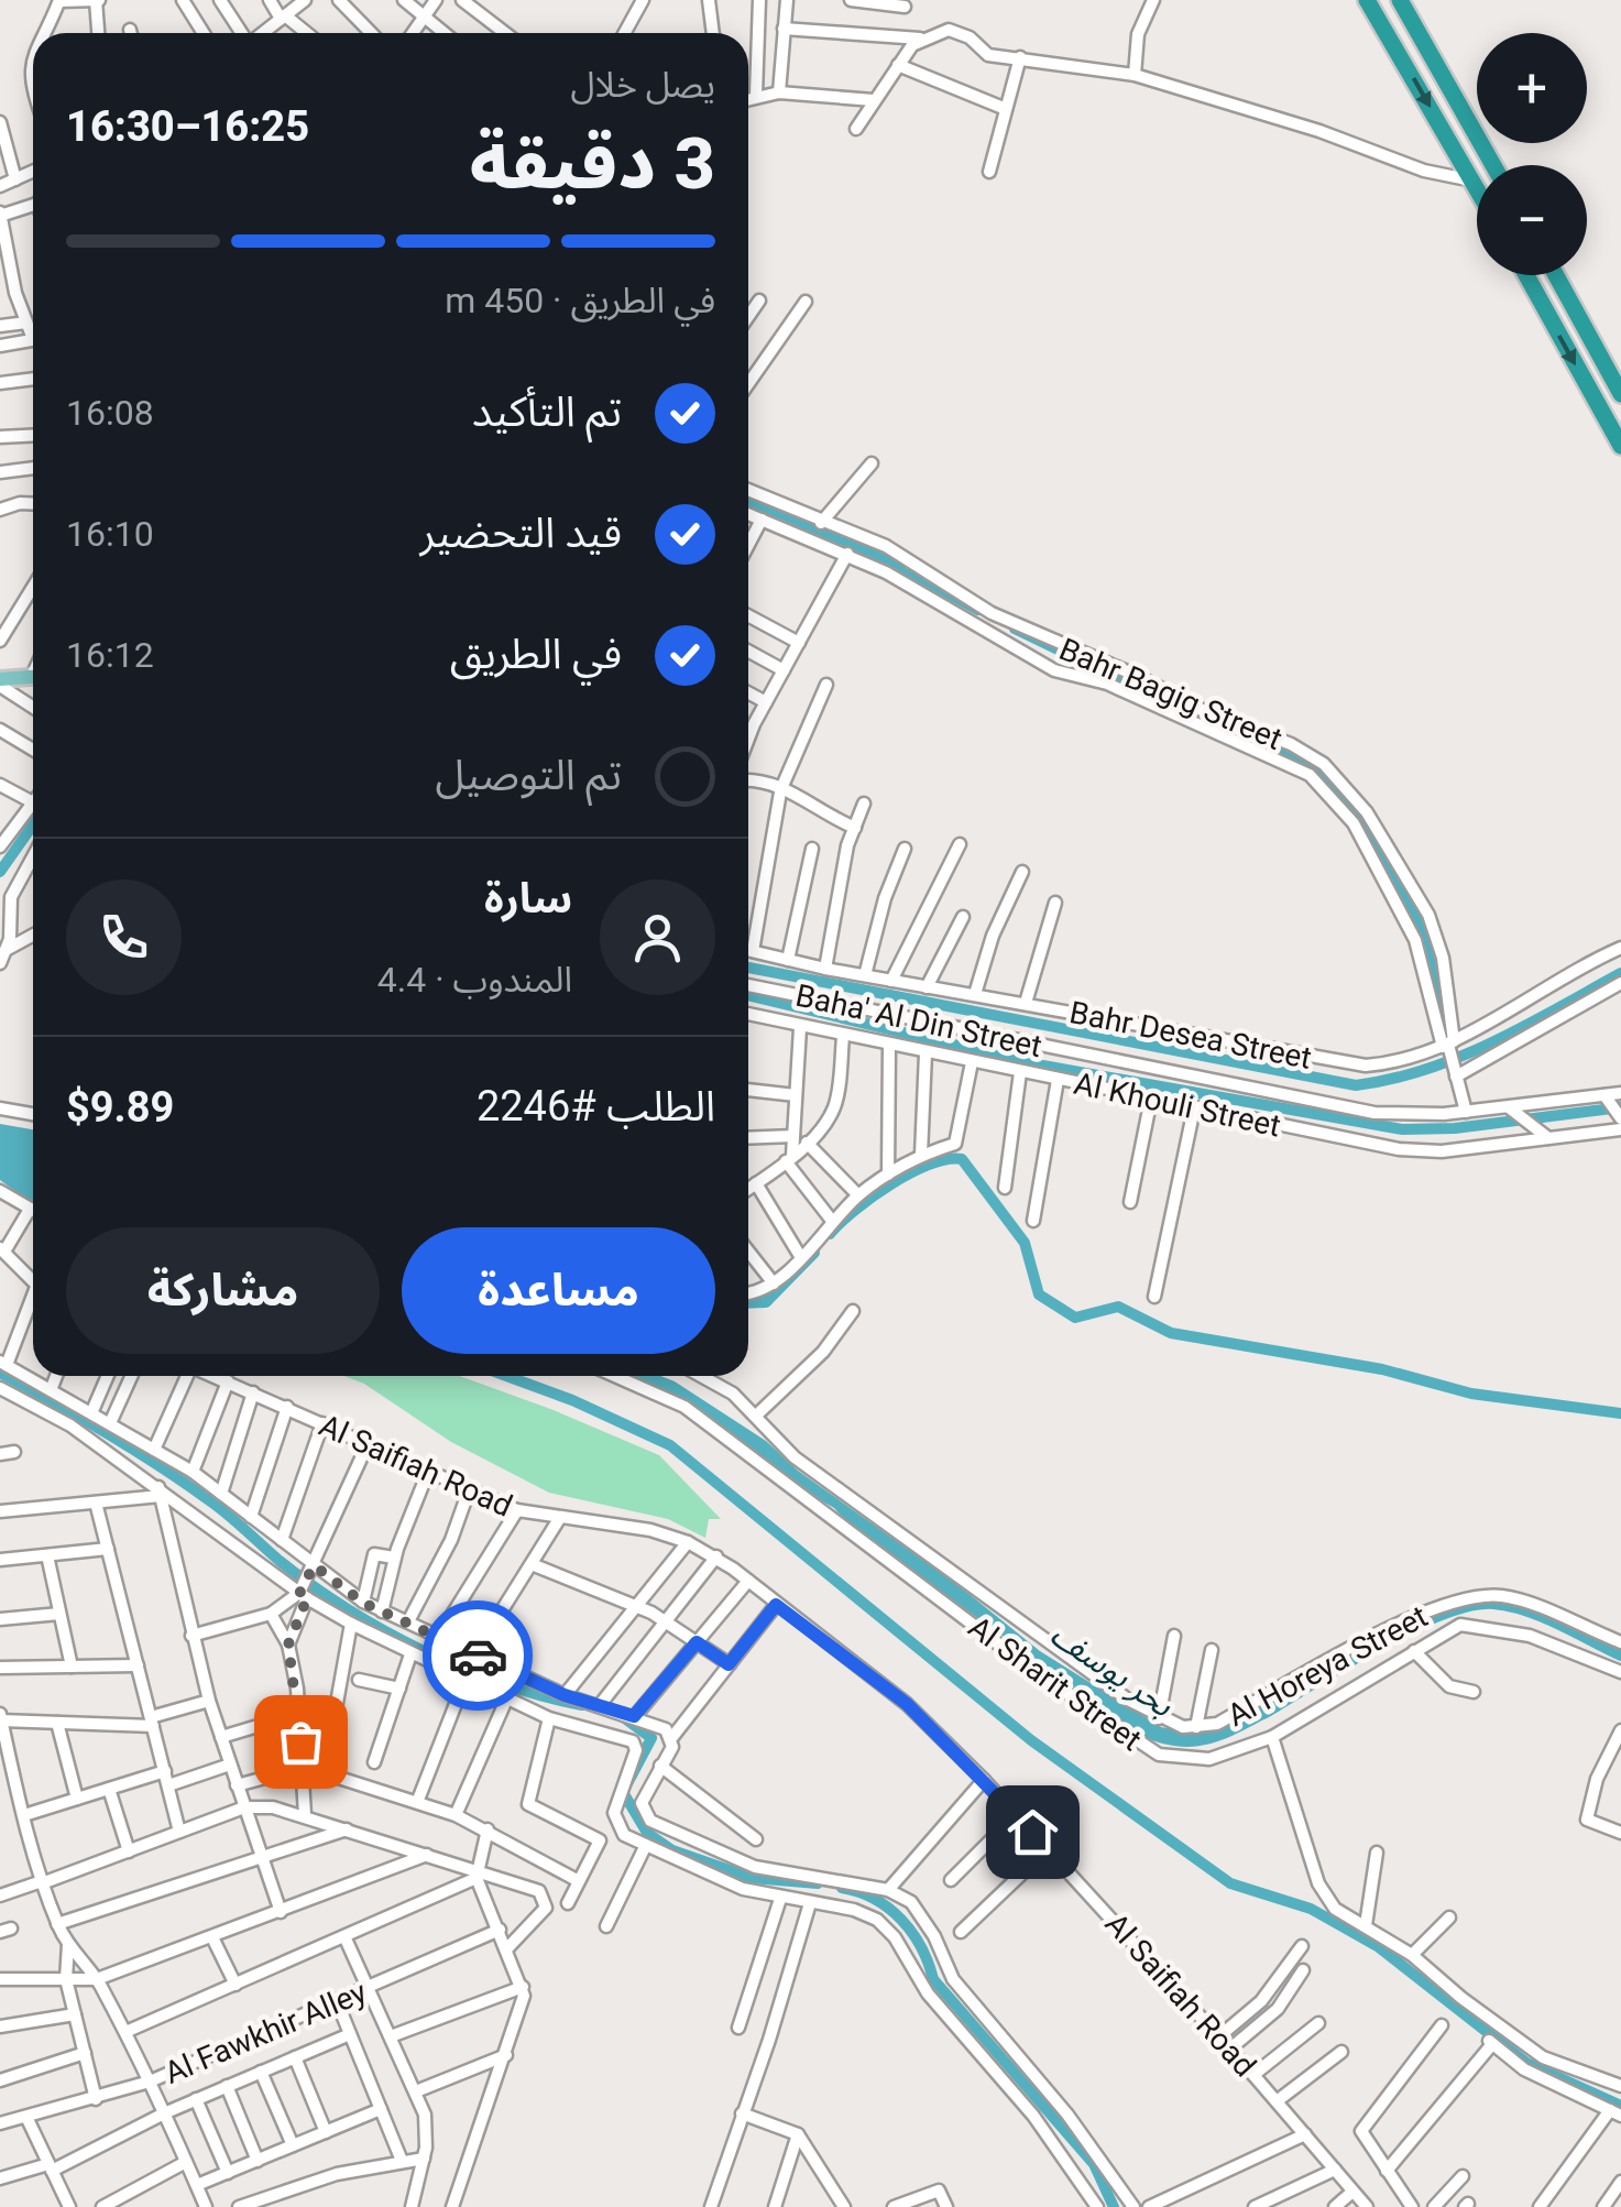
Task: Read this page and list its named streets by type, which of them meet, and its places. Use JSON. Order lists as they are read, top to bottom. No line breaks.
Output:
{"streets":{"street":["Bahr Bagig Street","Baha' Al Din Street","Bahr Desea Street","Al Khouli Street","Al Saifiah Road","Al Horeya Street","Al Sharit Street","Al Fawkhir Alley"]},"crossings":[["Bahr Bagig Street","Bahr Desea Street"]],"water":["بحر يوسف"],"page":{"map_buttons":["+","−"],"heading":["3 دقيقة","يصل خلال","16:25–16:30"],"panel":["سارة","المندوب · 4.4","الطلب #2246","$9.89"],"bar":"في الطريق · 450 m","list":[["تم التأكيد","16:08"],["قيد التحضير","16:10"],["في الطريق","16:12"],"تم التوصيل"],"buttons":["مساعدة","مشاركة"]}}
